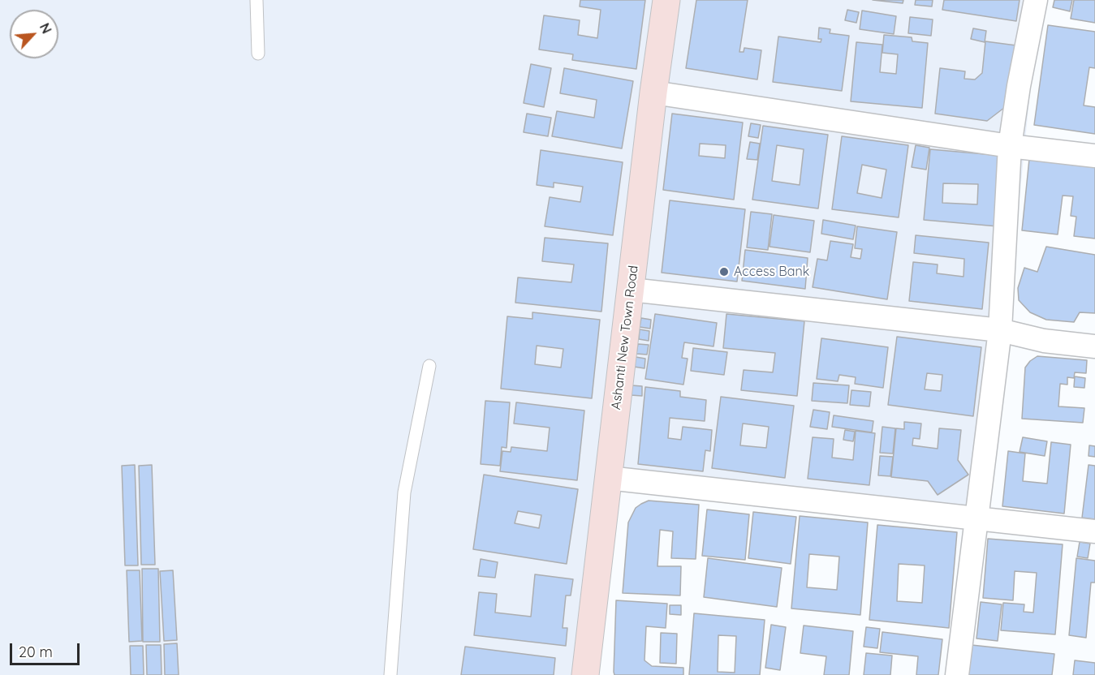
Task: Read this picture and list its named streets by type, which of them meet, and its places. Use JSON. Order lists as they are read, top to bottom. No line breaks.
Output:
{"streets":{"street":["Ashanti New Town Road"]},"places":["Access Bank"],"scale_bar":"20 m","north":"top right"}
